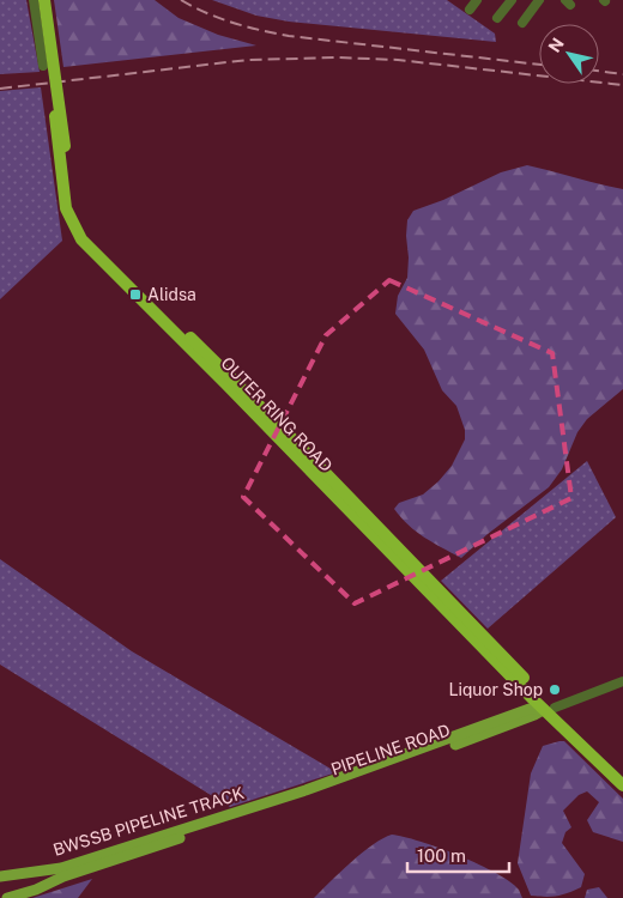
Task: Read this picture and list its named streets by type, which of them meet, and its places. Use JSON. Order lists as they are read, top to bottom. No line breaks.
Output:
{"streets":{"highway":["OUTER RING ROAD"],"main road":["PIPELINE ROAD","BWSSB PIPELINE TRACK"]},"crossings":[["OUTER RING ROAD","PIPELINE ROAD"],["PIPELINE ROAD","BWSSB PIPELINE TRACK"]],"places":{"transit":["Alidsa"],"other":["Liquor Shop"]},"scale_bar":"100 m","north":"top left"}
